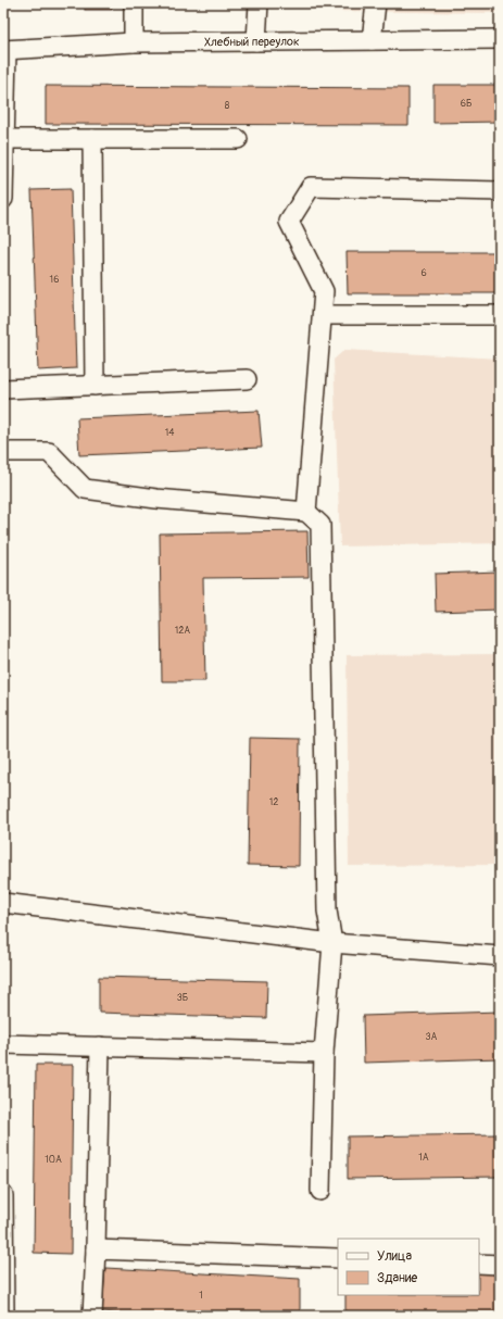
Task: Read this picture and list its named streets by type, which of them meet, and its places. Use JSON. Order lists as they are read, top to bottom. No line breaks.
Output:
{"streets":{"street":["Хлебный переулок"]},"house_numbers":["6Б","8","6","16","14","12А","12","3Б","3А","1А","10А","1"],"legend":["Улица","Здание"]}
